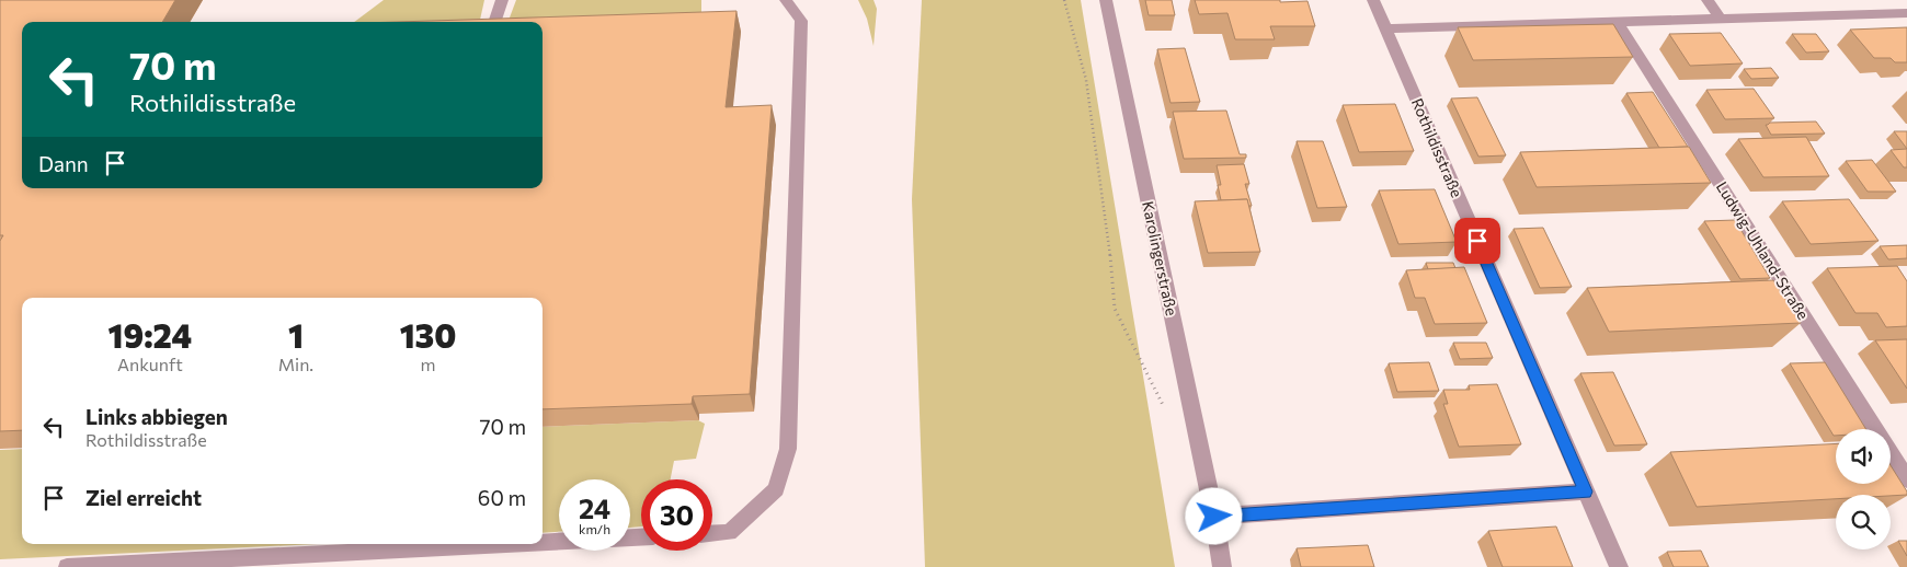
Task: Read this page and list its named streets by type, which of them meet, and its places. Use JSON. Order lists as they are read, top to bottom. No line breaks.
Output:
{"streets":{"street":["Rothildisstraße","Ludwig-Uhland-Straße","Karolingerstraße"]},"page":{"turn":["70 m","Rothildisstraße"],"then":"Dann","eta":["19:24","Ankunft","1","Min.","130","m"],"list":[{"name":"Links abbiegen","note":"Rothildisstraße","value":"70 m"},{"name":"Ziel erreicht","value":"60 m"}],"speed":"24 km/h","limit":"30"}}
